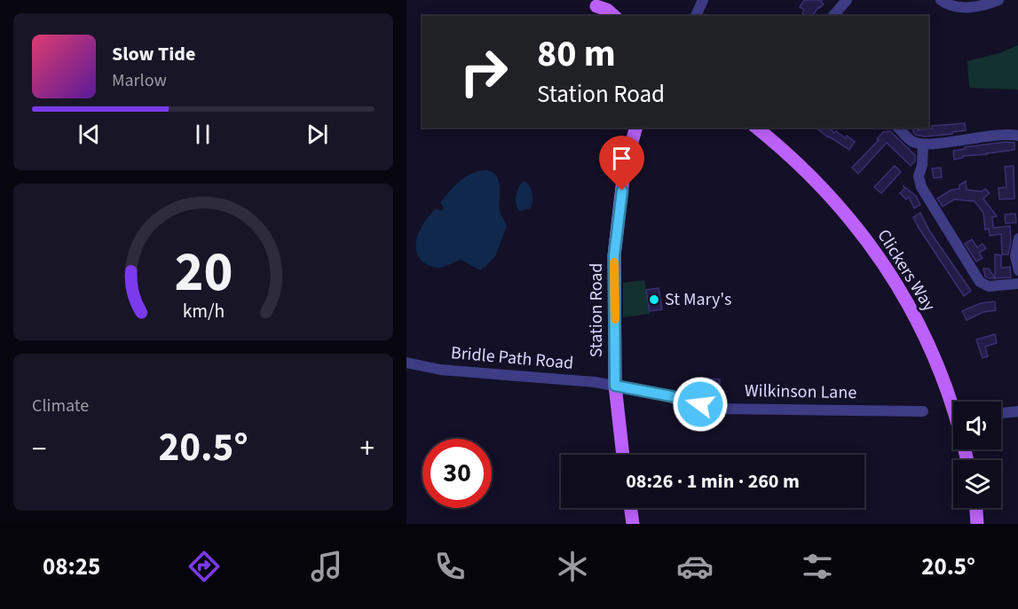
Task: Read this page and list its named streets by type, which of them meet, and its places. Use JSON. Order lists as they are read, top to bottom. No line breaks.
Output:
{"streets":{"main road":["Clickers Way","Station Road"],"street":["Bridle Path Road","Wilkinson Lane"]},"crossings":[["Station Road","Bridle Path Road"],["Station Road","Wilkinson Lane"],["Bridle Path Road","Wilkinson Lane"]],"places":["St Mary's"],"page":{"turn":["80 m","Station Road"],"song":["Slow Tide","Marlow"],"tile":"Climate","heat":["−","20.5°","+"],"limit":"30","trip":"08:26 · 1 min · 260 m","tabs":["08:25","20.5°"],"gauge":["20","km/h"]}}
